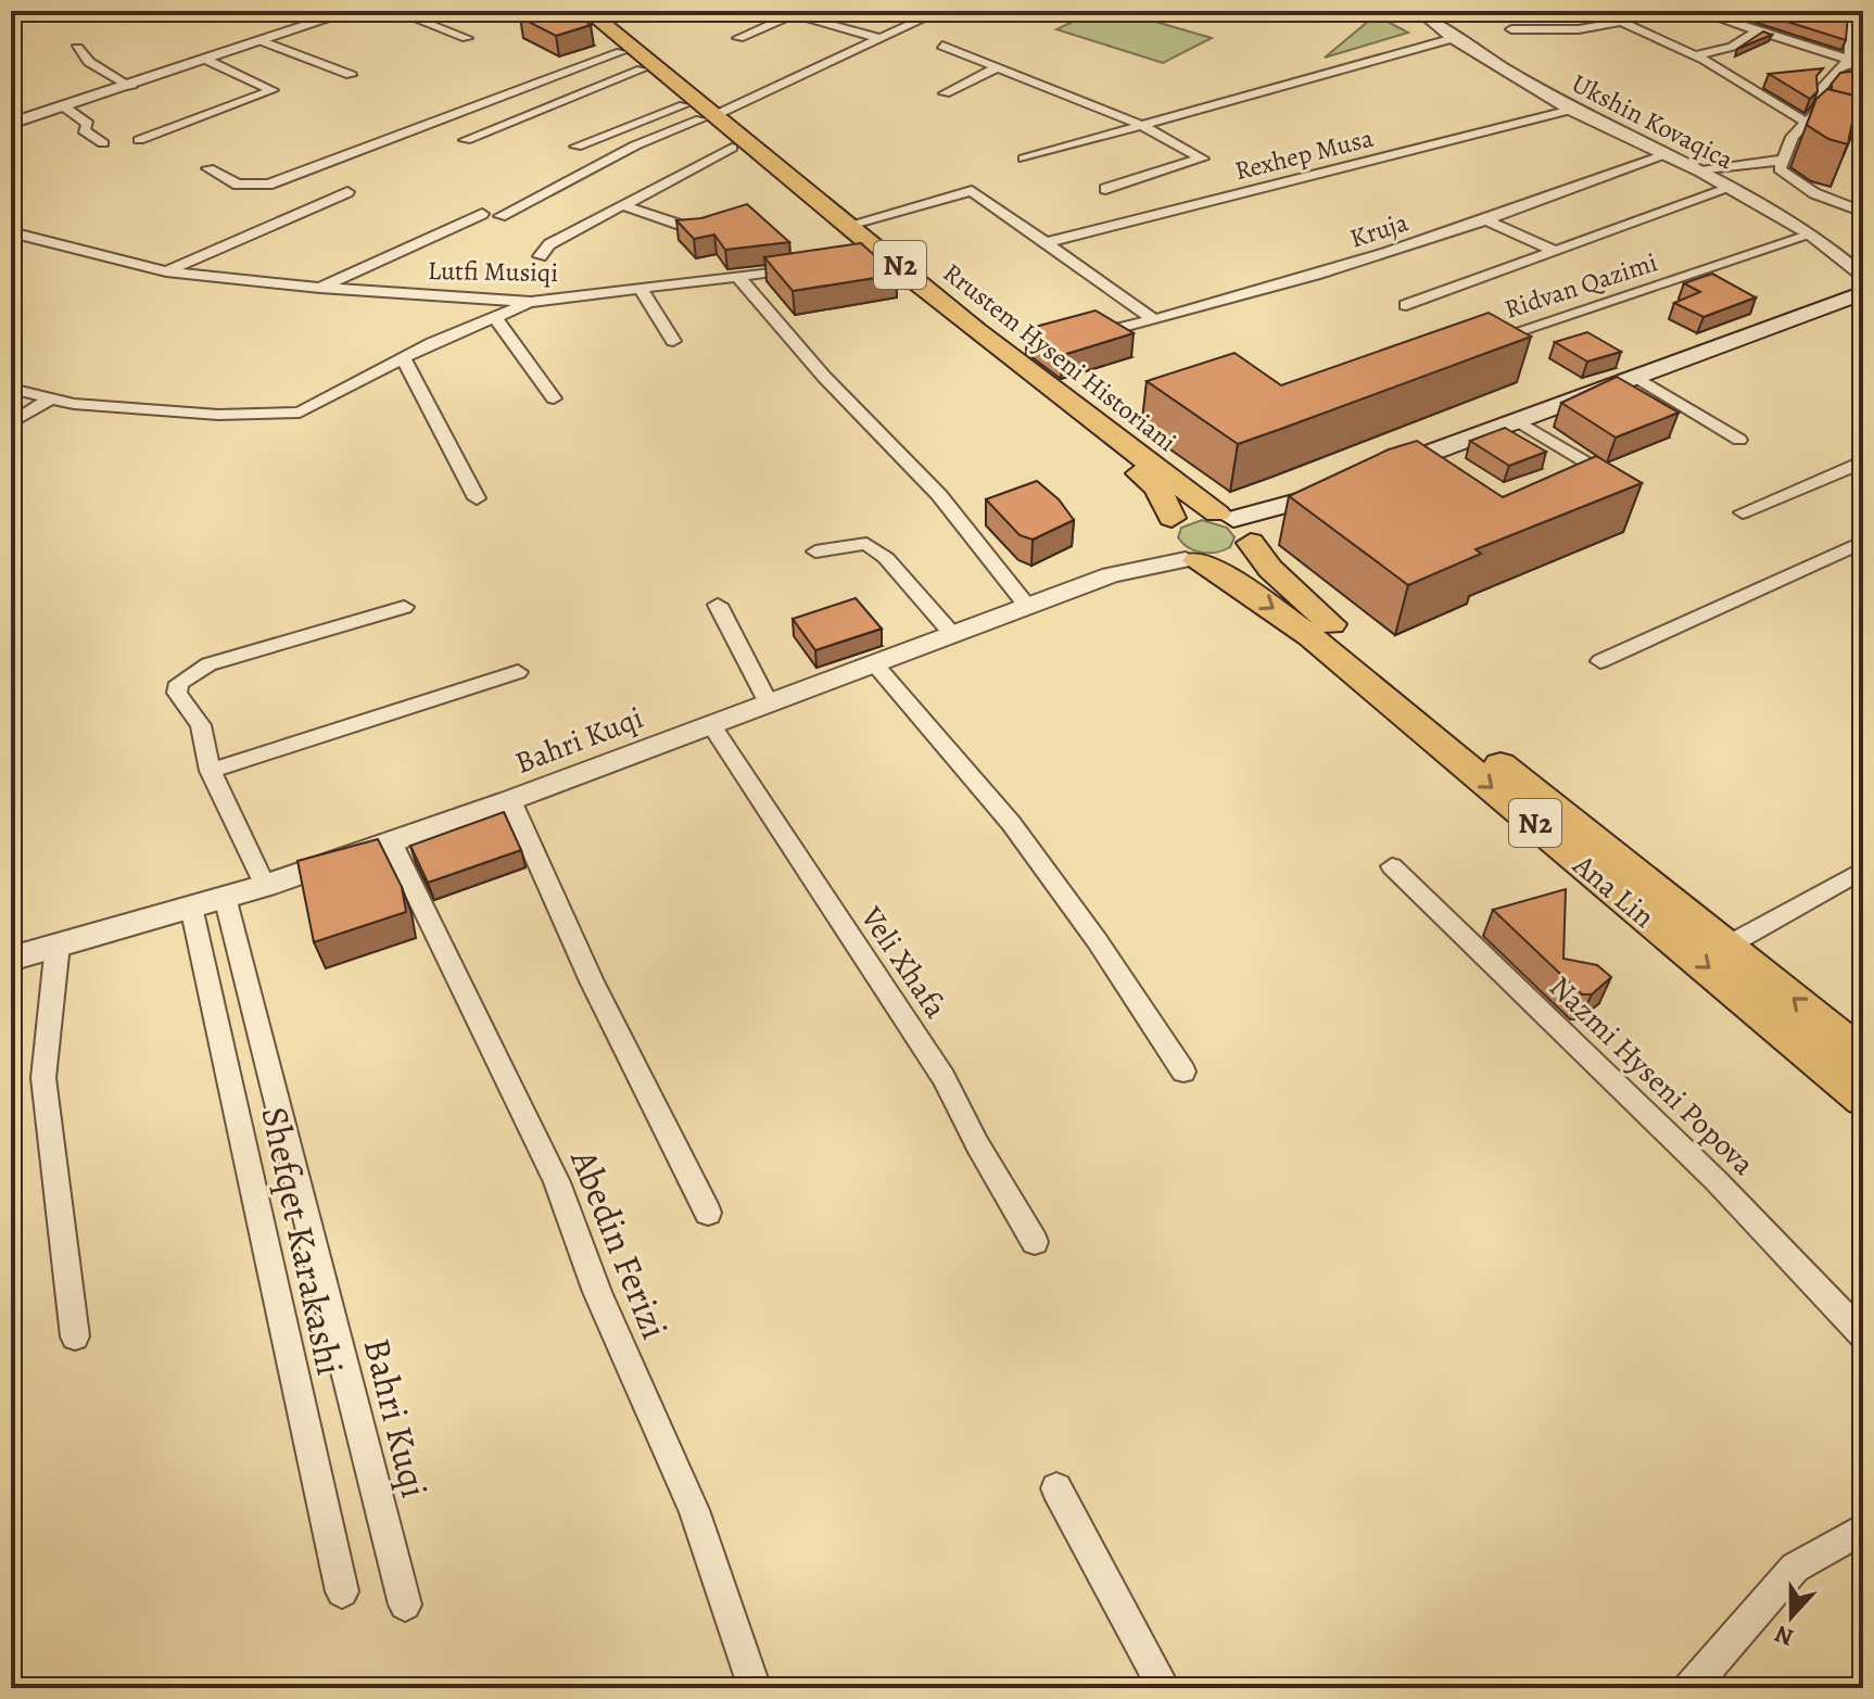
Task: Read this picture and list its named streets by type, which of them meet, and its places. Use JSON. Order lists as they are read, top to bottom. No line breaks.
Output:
{"streets":{"main road":["N2","Rrustem Hyseni Historiani","Ana Lin"],"street":["Ukshin Kovaqica","Rexhep Musa","Kruja","Lutfi Musiqi","Ridvan Qazimi","Bahri Kuqi","Veli Xhafa","Nazmi Hyseni Popova","Shefqet Karakashi","Abedin Ferizi"]},"crossings":[["Ukshin Kovaqica","Rexhep Musa"],["Ukshin Kovaqica","Kruja"],["Ukshin Kovaqica","Ridvan Qazimi"],["Rrustem Hyseni Historiani","Bahri Kuqi"],["Rrustem Hyseni Historiani","Ana Lin"],["Bahri Kuqi","Ana Lin"],["Bahri Kuqi","Veli Xhafa"],["Bahri Kuqi","Shefqet Karakashi"],["Bahri Kuqi","Abedin Ferizi"]],"north":"bottom"}
